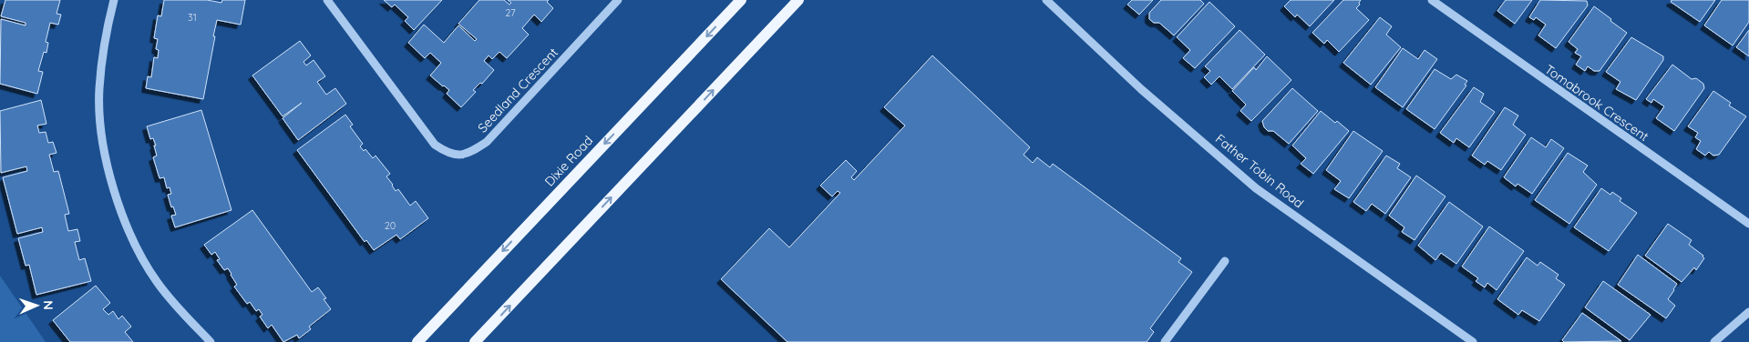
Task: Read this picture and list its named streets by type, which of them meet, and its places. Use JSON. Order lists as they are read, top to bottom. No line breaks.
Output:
{"streets":{"main road":["Dixie Road"],"street":["Seedland Crescent","Tomabrook Crescent","Father Tobin Road"]},"house_numbers":["27","31","20"],"north":"right"}
